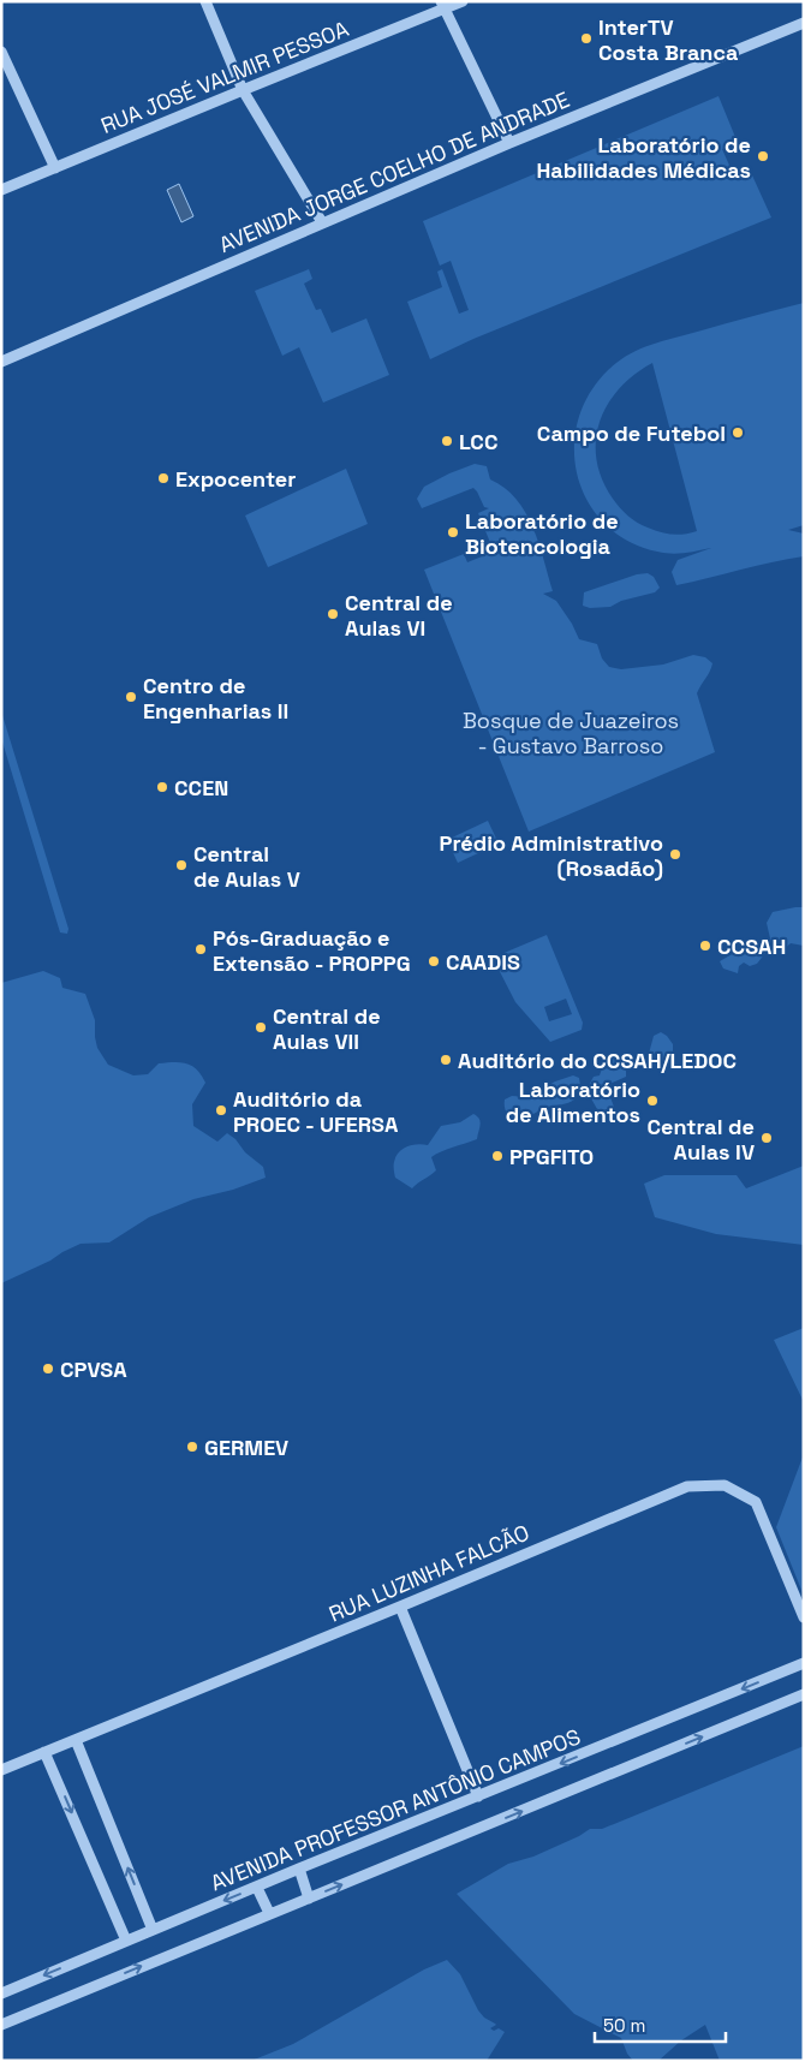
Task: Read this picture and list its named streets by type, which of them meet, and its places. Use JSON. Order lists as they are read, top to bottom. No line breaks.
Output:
{"streets":{"street":["RUA JOSÉ VALMIR PESSOA","AVENIDA JORGE COELHO DE ANDRADE","RUA LUZINHA FALCÃO","AVENIDA PROFESSOR ANTÔNIO CAMPOS"]},"parks":["Bosque de Juazeiros - Gustavo Barroso"],"places":["InterTV Costa Branca","Laboratório de Habilidades Médicas","Campo de Futebol","LCC","Expocenter","Laboratório de Biotencologia","Central de Aulas VI","Centro de Engenharias II","CCEN","Prédio Administrativo (Rosadão)","Central de Aulas V","CCSAH","Pós-Graduação e Extensão - PROPPG","CAADIS","Central de Aulas VII","Auditório do CCSAH/LEDOC","Laboratório de Alimentos","Auditório da PROEC - UFERSA","Central de Aulas IV","PPGFITO","CPVSA","GERMEV"],"scale_bar":"50 m"}
